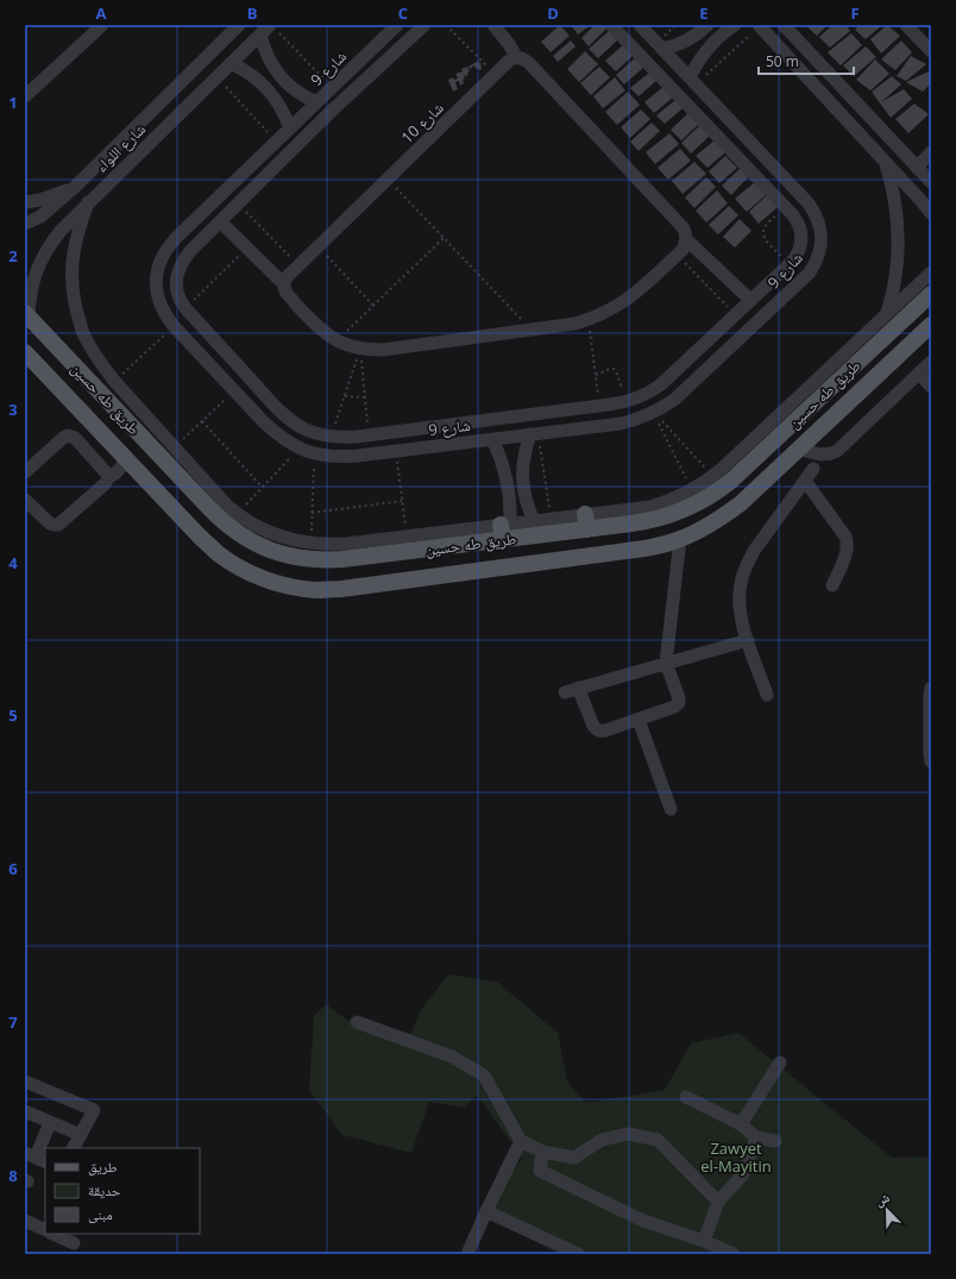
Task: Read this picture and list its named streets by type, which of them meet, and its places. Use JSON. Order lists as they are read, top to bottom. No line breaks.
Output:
{"streets":{"main road":["طريق طه حسين"],"street":["شارع 9","شارع 10","شارع اللواء"]},"crossings":[["شارع اللواء","طريق طه حسين"]],"parks":["Zawyet el-Mayitin"],"legend":["طريق","حديقة","مبنى"],"scale_bar":"50 m","north":"top left","grid":{"columns":["A","B","C","D","E","F"],"rows":["1","2","3","4","5","6","7","8"]}}
